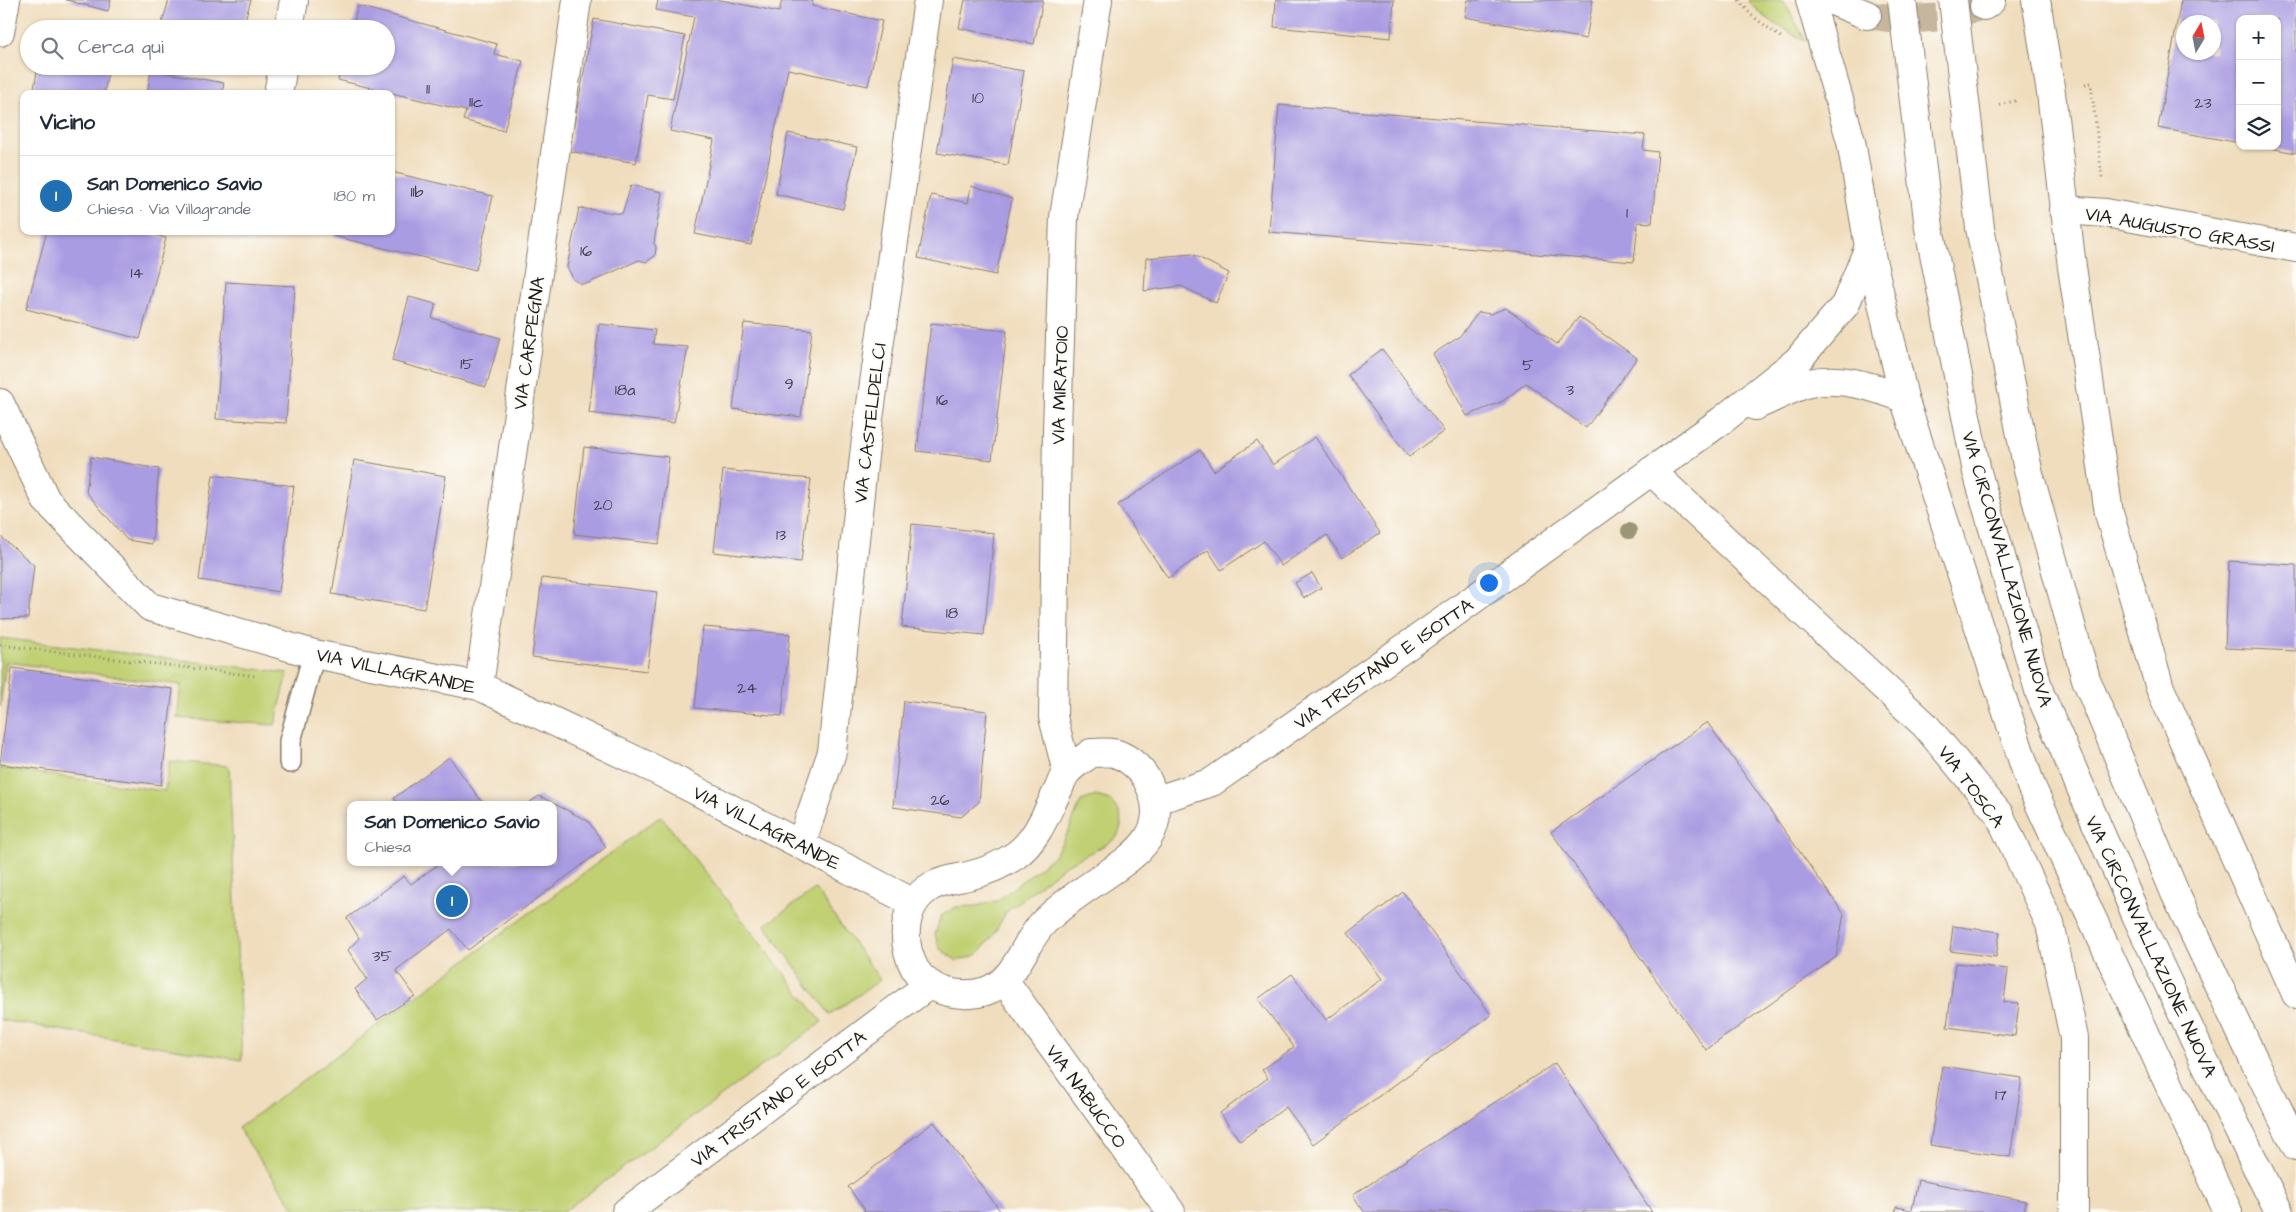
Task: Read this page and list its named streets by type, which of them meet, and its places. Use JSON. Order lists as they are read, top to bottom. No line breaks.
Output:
{"streets":{"street":["VIA AUGUSTO GRASSI","VIA CARPEGNA","VIA MIRATOIO","VIA CASTELDELCI","VIA CIRCONVALLAZIONE NUOVA","VIA TRISTANO E ISOTTA","VIA VILLAGRANDE","VIA TOSCA","VIA NABUCCO"]},"crossings":[["VIA CARPEGNA","VIA VILLAGRANDE"],["VIA CASTELDELCI","VIA VILLAGRANDE"],["VIA TRISTANO E ISOTTA","VIA TOSCA"]],"house_numbers":["11","10","11c","23","11b","1","16","14","15","5","9","18a","3","16","20","13","18","24","26","35","17"],"north":"top","page":{"map_buttons":["+","−"],"search":"Cerca qui","heading":"Vicino","list":[{"mark":"1","name":"San Domenico Savio","note":"Chiesa · Via Villagrande","value":"180 m"}],"popup":["San Domenico Savio","Chiesa"],"pins":"1"}}
